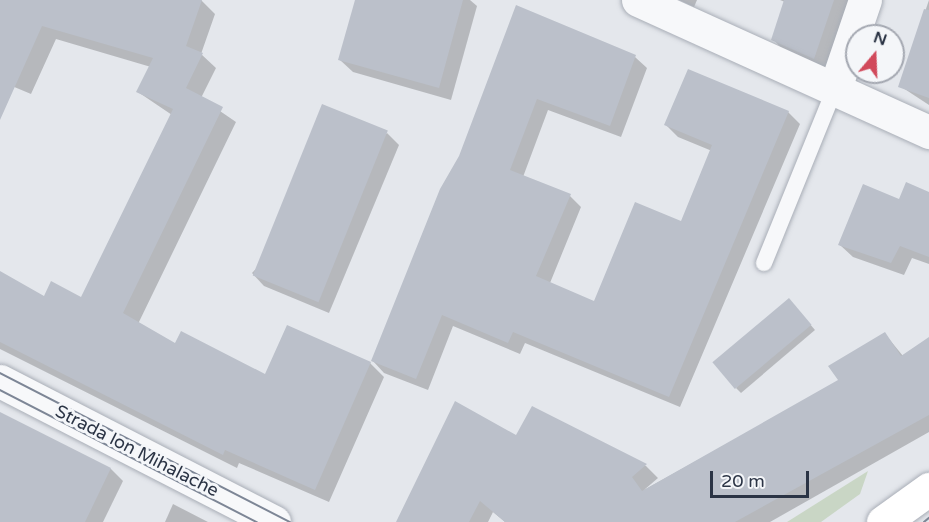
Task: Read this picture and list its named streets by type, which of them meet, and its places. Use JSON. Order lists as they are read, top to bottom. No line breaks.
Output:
{"streets":{"street":["Strada Ion Mihalache"]},"scale_bar":"20 m","north":"top"}
